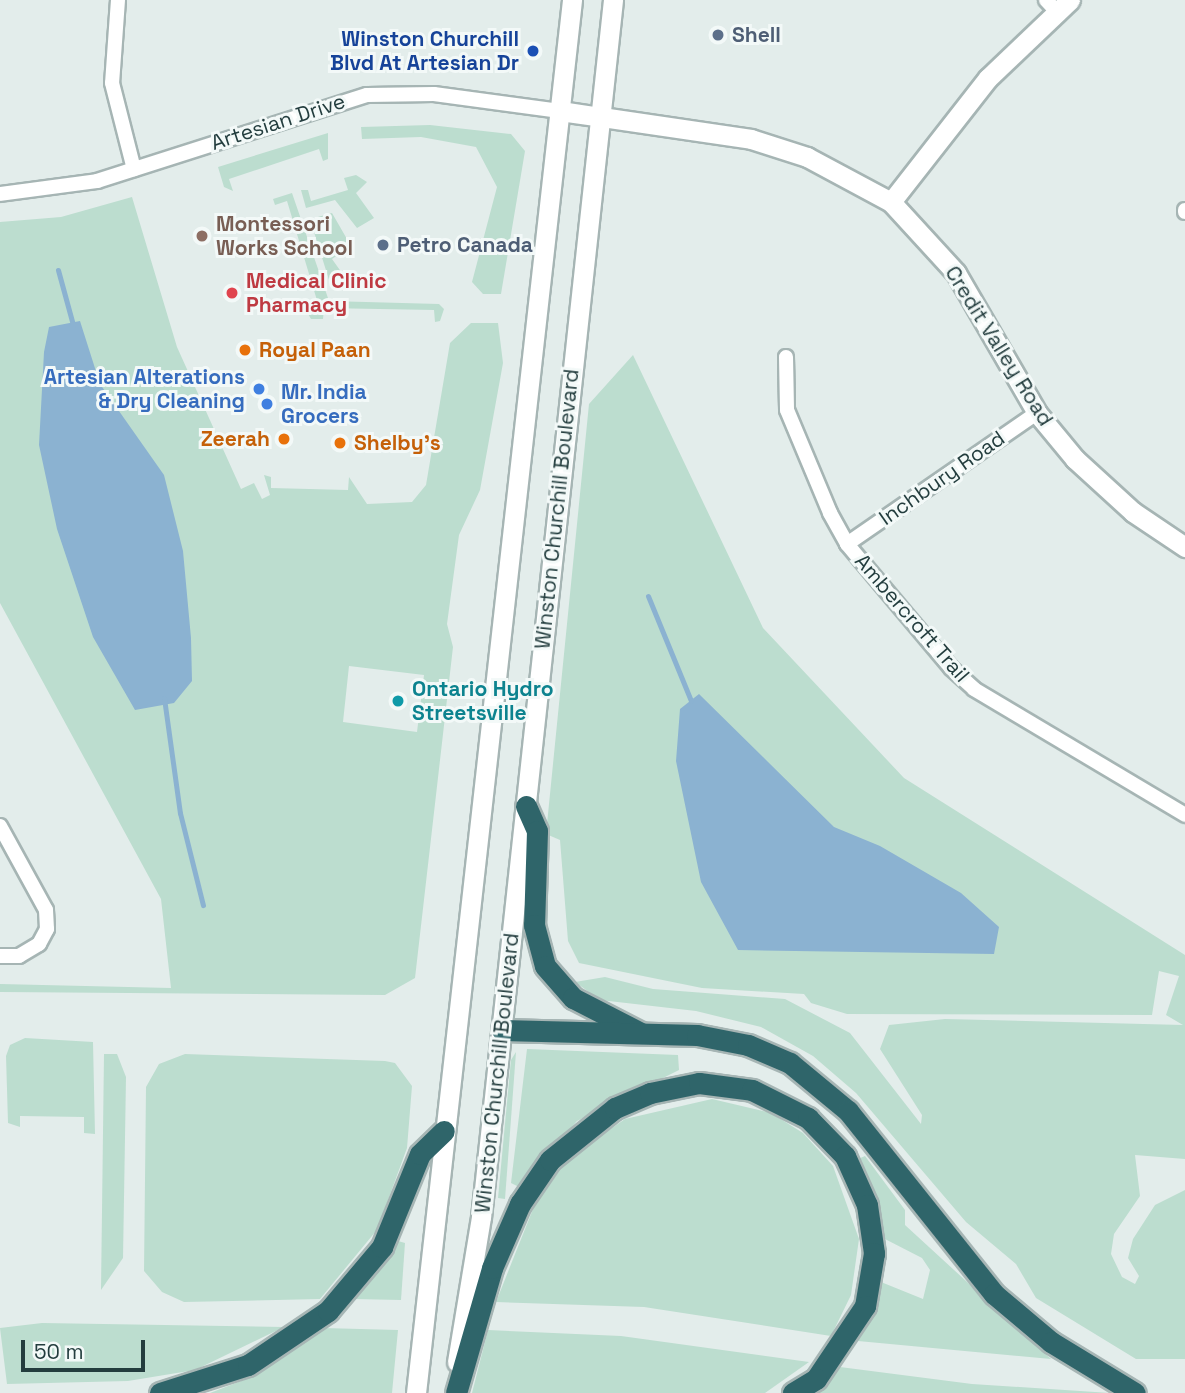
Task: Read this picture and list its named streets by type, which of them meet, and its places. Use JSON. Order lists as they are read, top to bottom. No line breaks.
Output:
{"streets":{"main road":["Credit Valley Road","Winston Churchill Boulevard"],"street":["Artesian Drive","Inchbury Road","Ambercroft Trail"]},"crossings":[["Artesian Drive","Credit Valley Road"],["Artesian Drive","Winston Churchill Boulevard"],["Credit Valley Road","Inchbury Road"],["Credit Valley Road","Winston Churchill Boulevard"],["Inchbury Road","Ambercroft Trail"]],"places":["Shell","Winston Churchill Blvd At Artesian Dr","Montessori Works School","Petro Canada","Medical Clinic Pharmacy","Royal Paan","Artesian Alterations & Dry Cleaning","Mr. India Grocers","Zeerah","Shelby’s","Ontario Hydro Streetsville"],"scale_bar":"50 m"}
